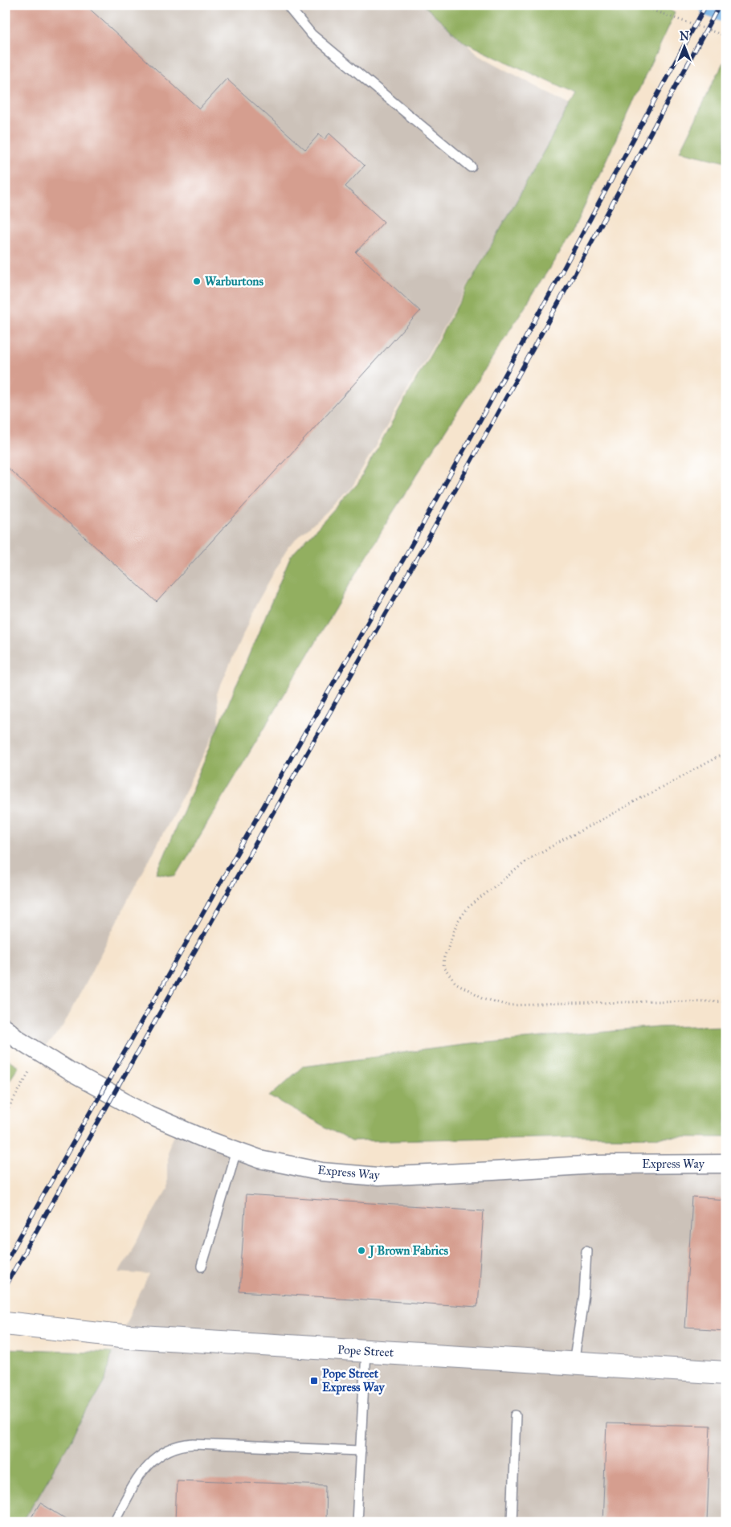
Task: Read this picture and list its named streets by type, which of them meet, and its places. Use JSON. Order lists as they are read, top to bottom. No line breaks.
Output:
{"streets":{"street":["Express Way","Pope Street"]},"places":{"other":["Warburtons","J Brown Fabrics"],"transit":["Pope Street Express Way"]},"north":"top"}
